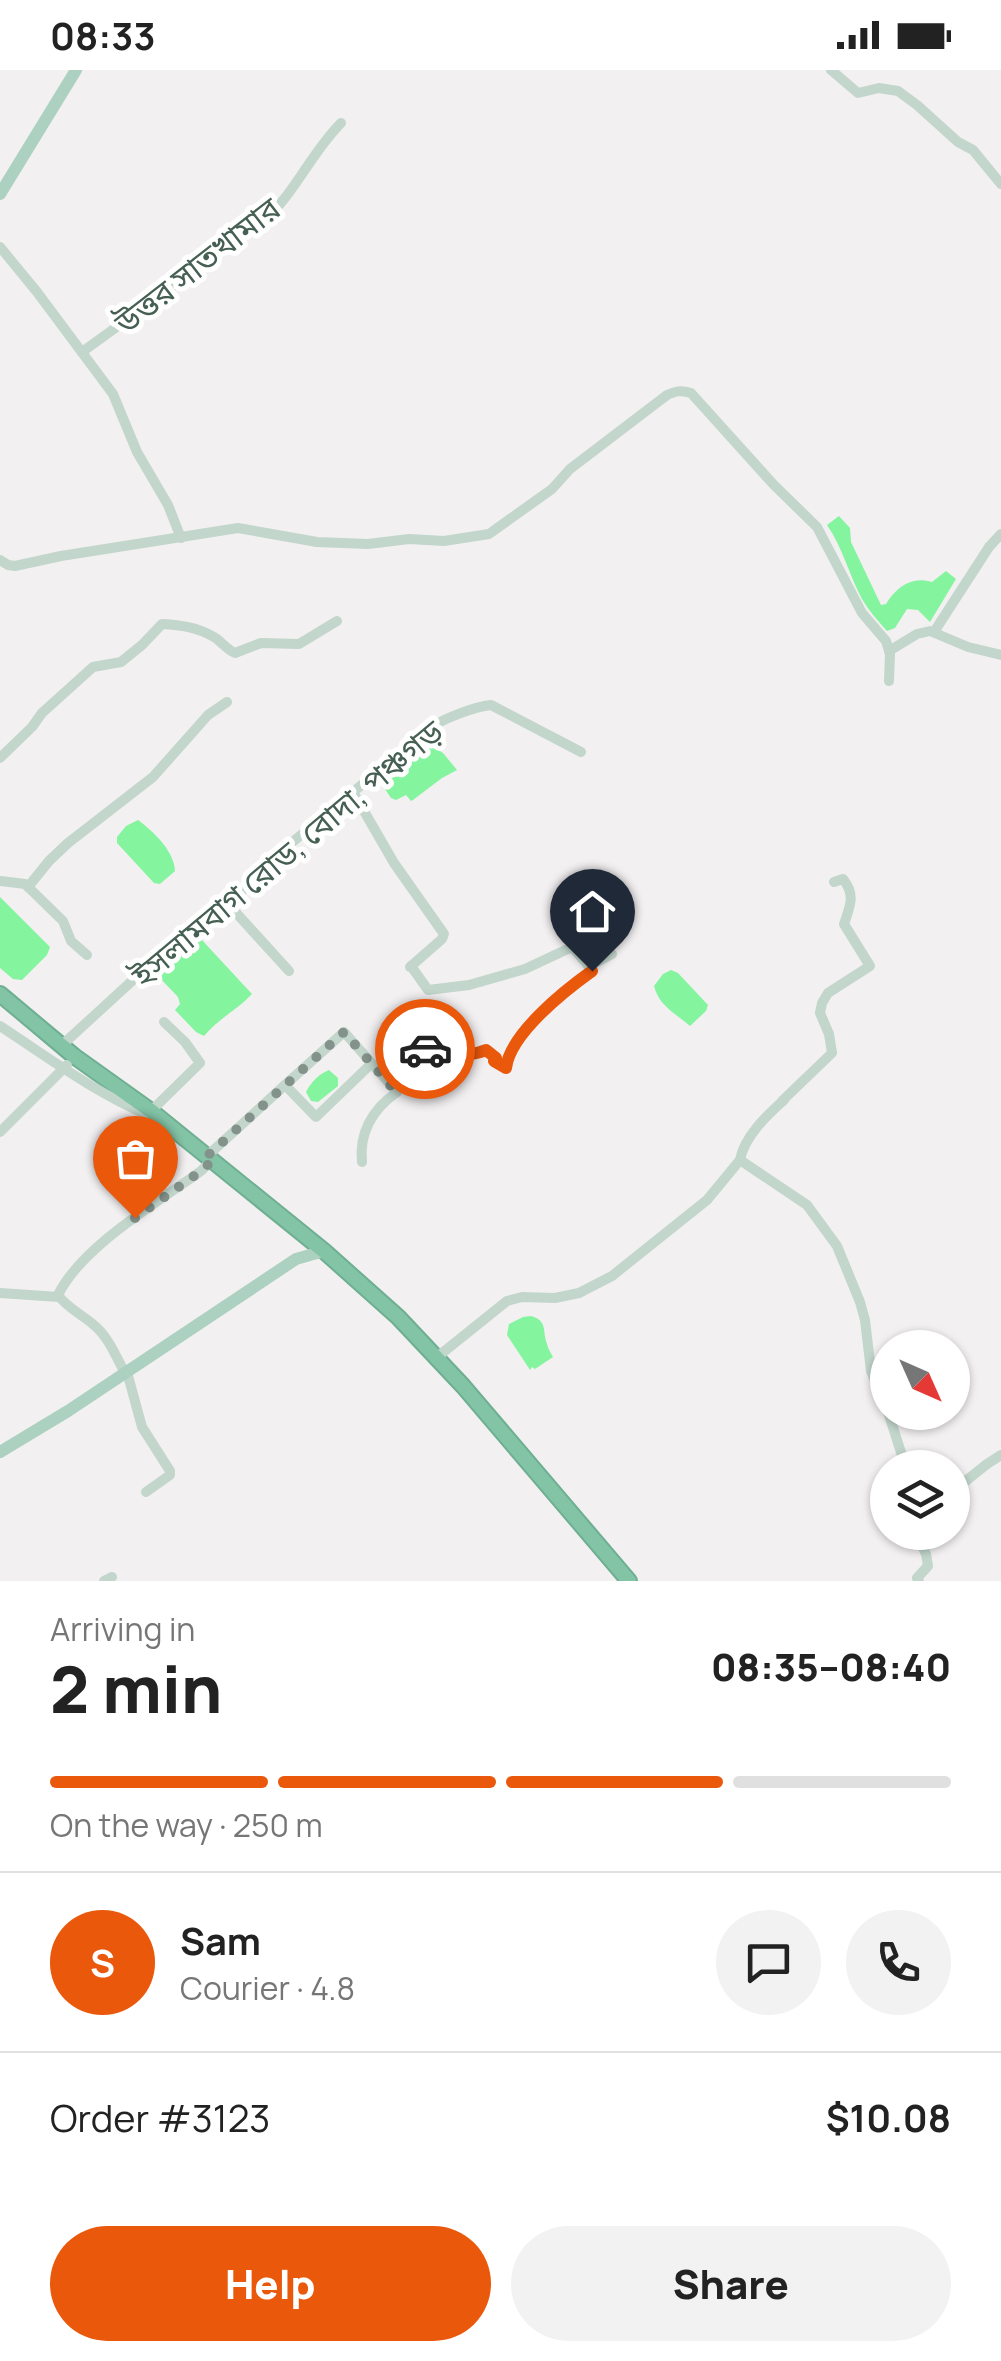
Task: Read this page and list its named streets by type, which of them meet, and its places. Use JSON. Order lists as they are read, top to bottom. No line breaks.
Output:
{"streets":{"street":["উত্তর সাতখামার","ইসলামবাগ রোড, বোদা, পঞ্চগড়"]},"north":"bottom right","page":{"status":"08:33","heading":["2 min","Arriving in","08:35–08:40"],"panel":["Sam","Courier · 4.8","Order #3123","$10.08"],"bar":"On the way · 250 m","round":"S","buttons":["Help","Share"]}}
